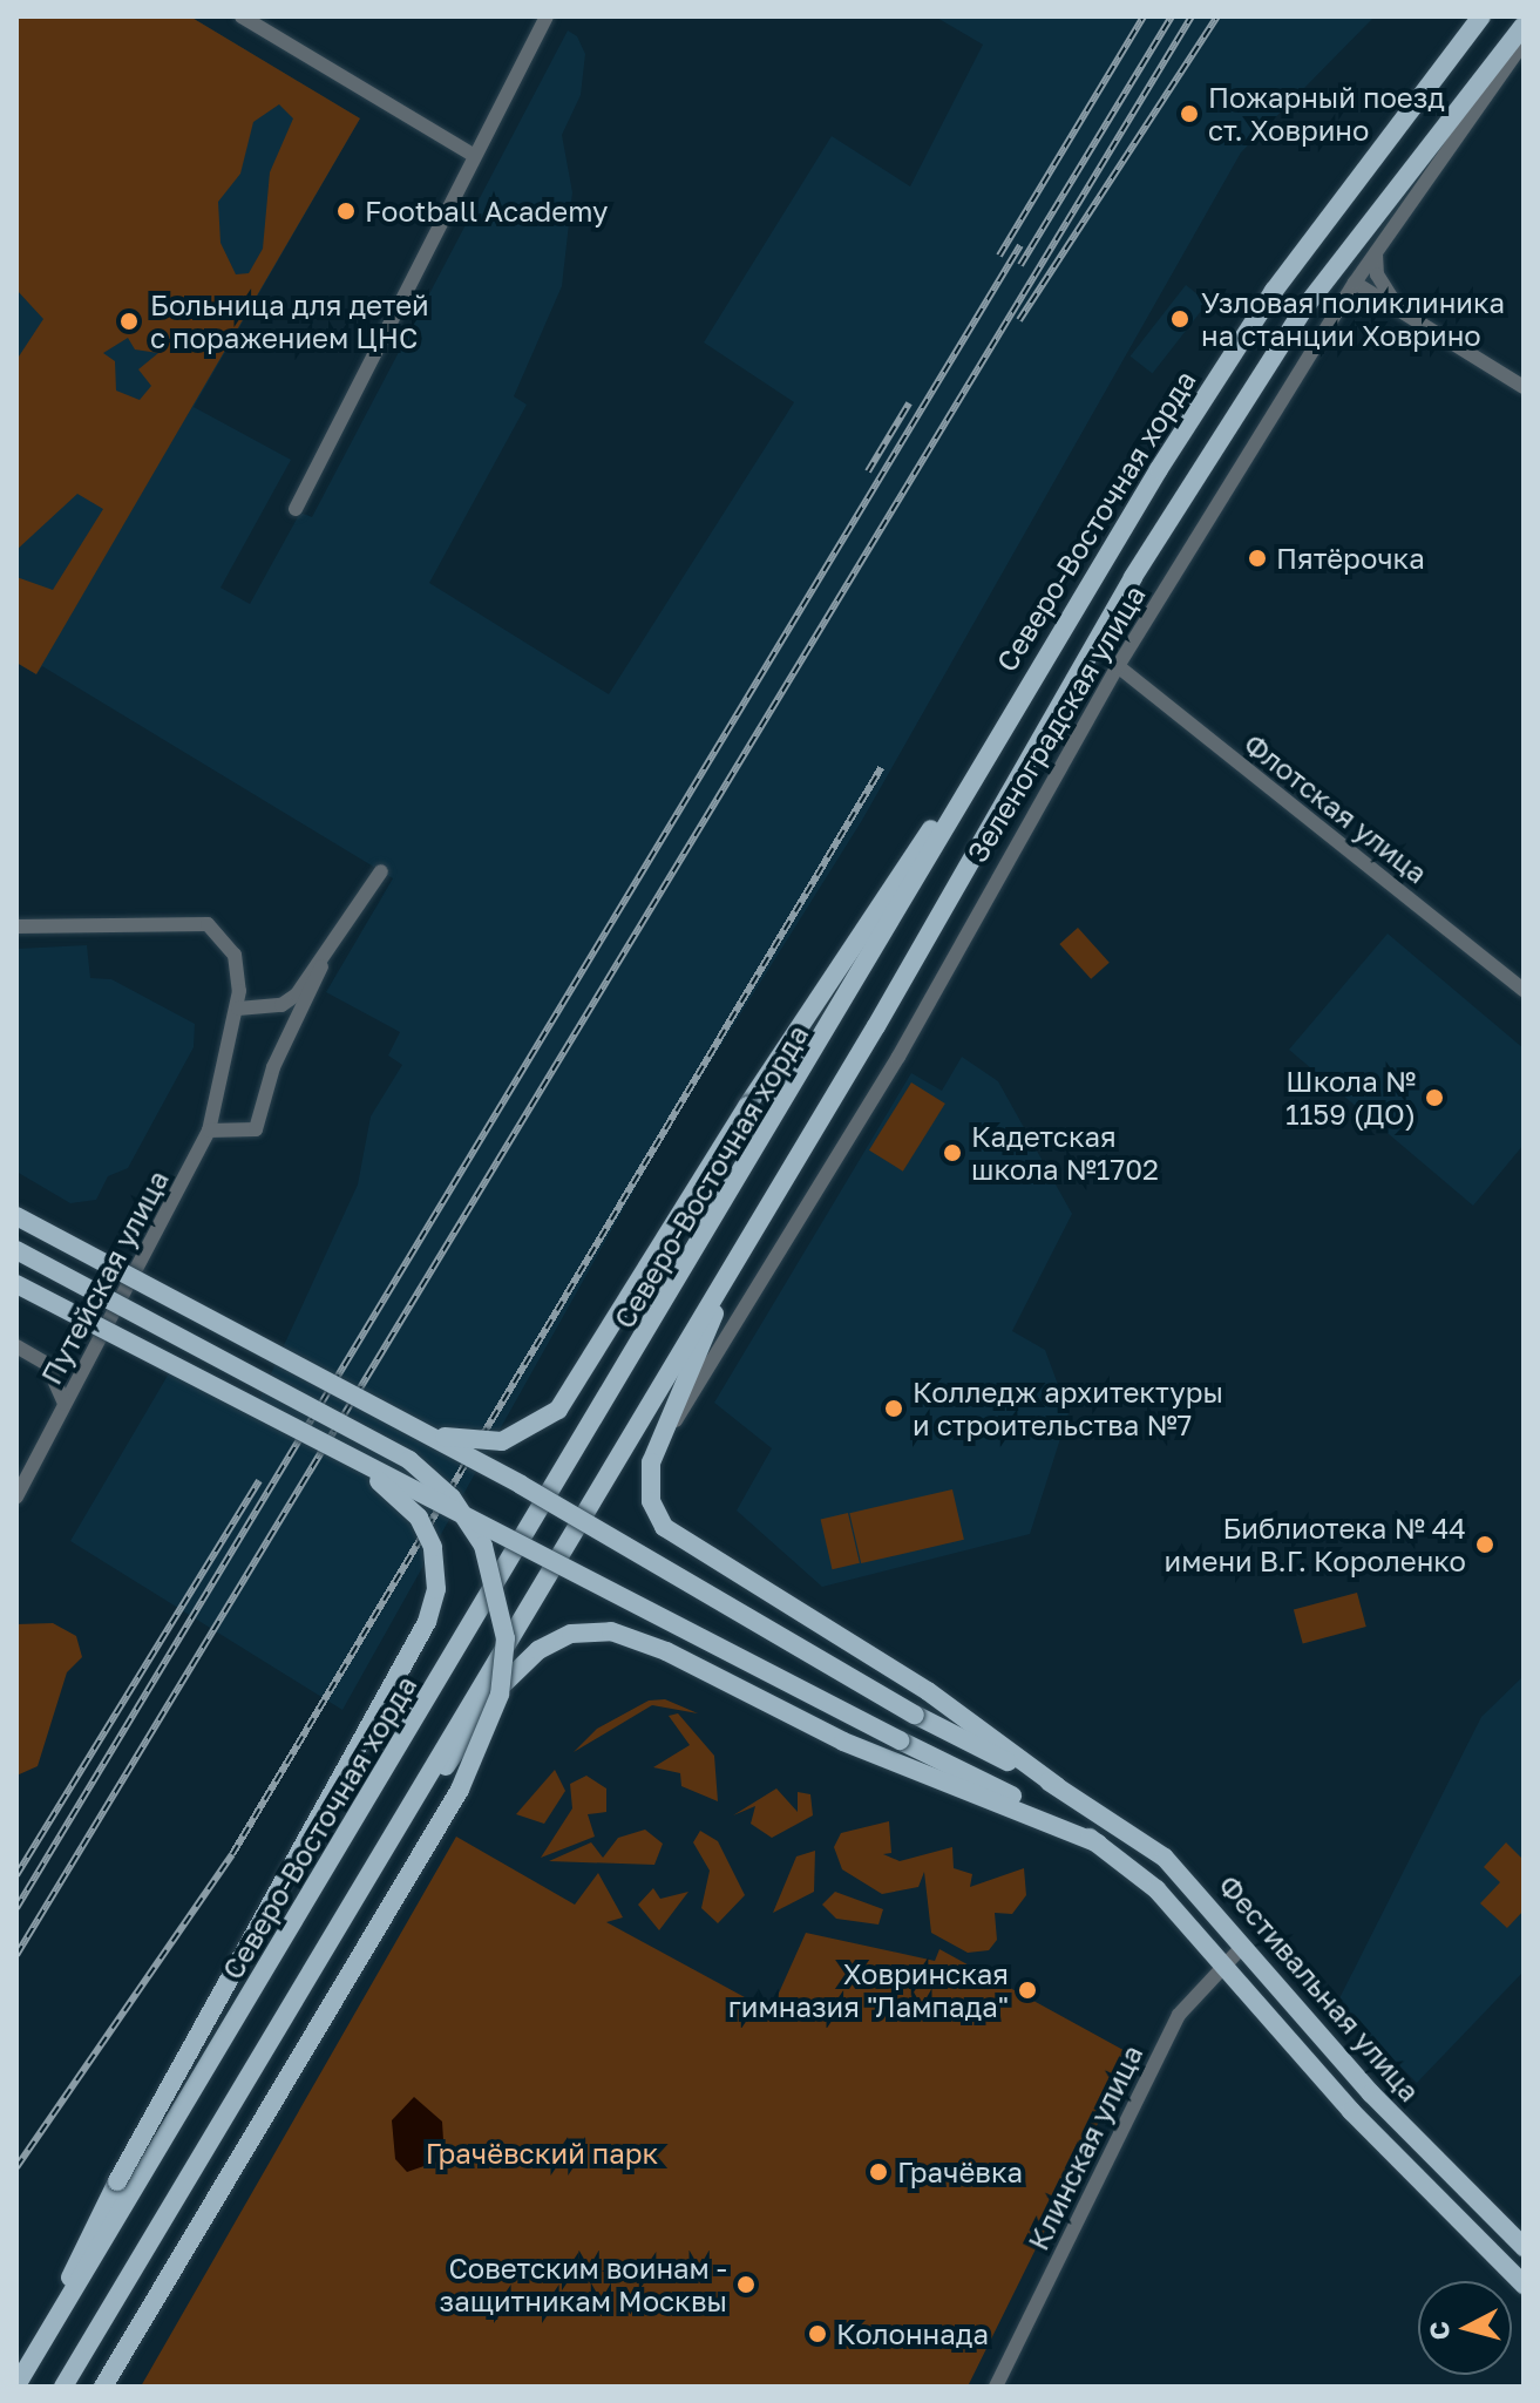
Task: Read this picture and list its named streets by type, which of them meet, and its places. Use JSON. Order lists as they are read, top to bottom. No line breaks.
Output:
{"streets":{"main road":["Северо-Восточная хорда","Фестивальная улица"],"street":["Зеленоградская улица","Флотская улица","Путейская улица","Клинская улица"]},"crossings":[["Зеленоградская улица","Флотская улица"],["Фестивальная улица","Клинская улица"]],"parks":["Грачёвский парк"],"places":["Пожарный поезд ст. Ховрино","Football Academy","Узловая поликлиника на станции Ховрино","Больница для детей с поражением ЦНС","Пятёрочка","Школа № 1159 (ДО)","Кадетская школа №1702","Колледж архитектуры и строительства №7","Библиотека № 44 имени В.Г. Короленко","Ховринская гимназия \"Лампада\"","Грачёвка","Советским воинам - защитникам Москвы","Колоннада"],"north":"left"}
